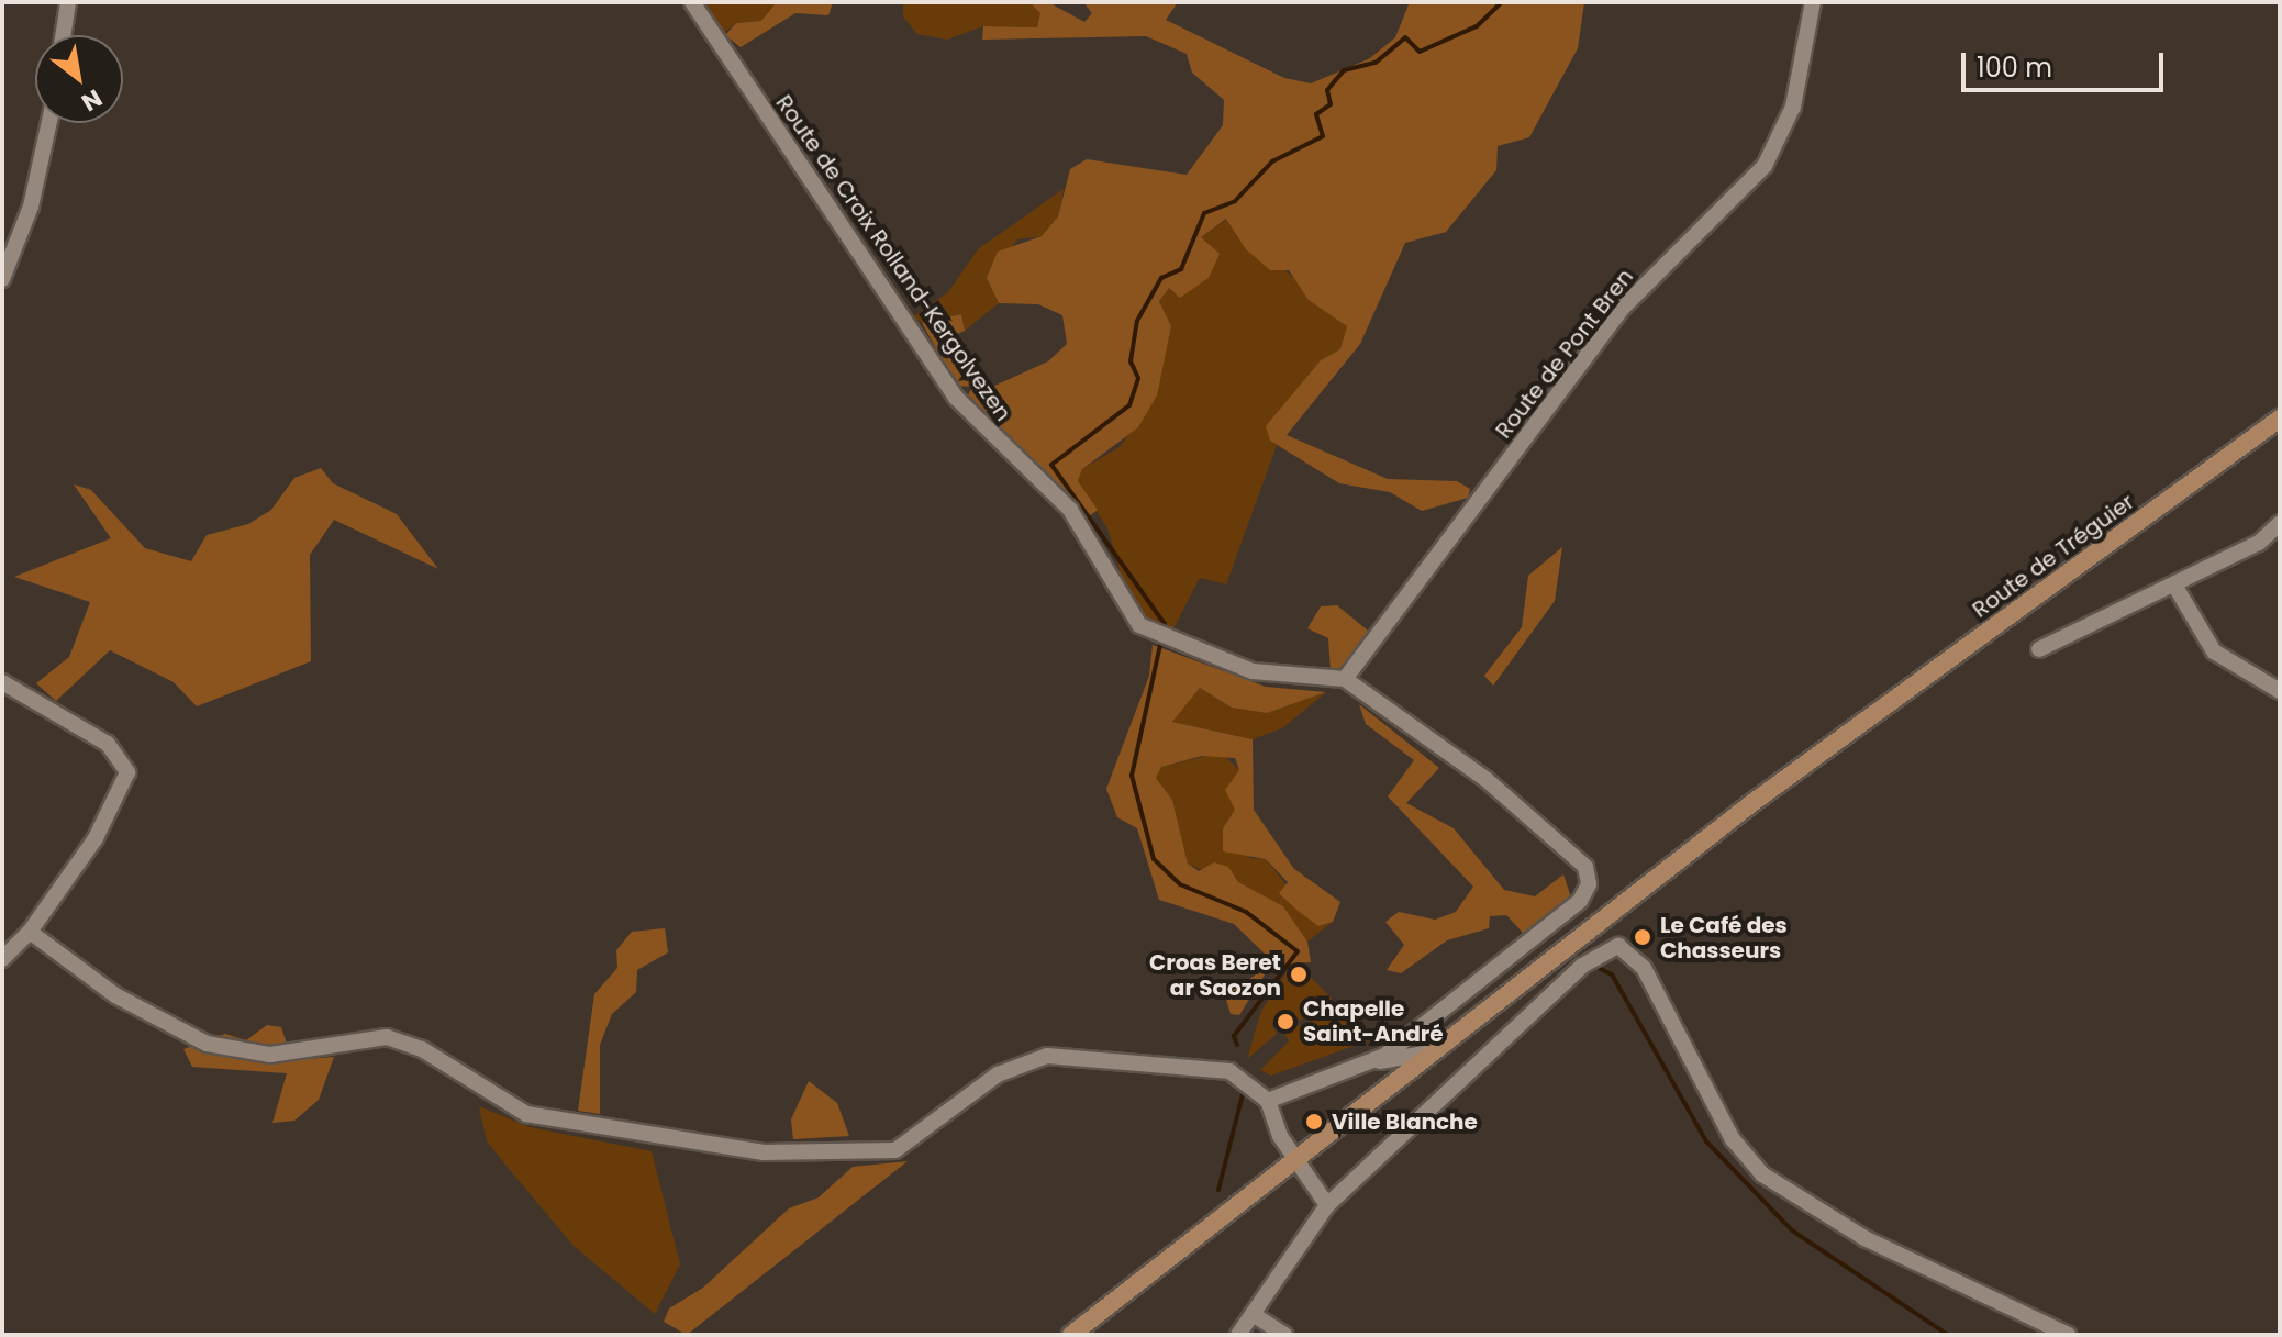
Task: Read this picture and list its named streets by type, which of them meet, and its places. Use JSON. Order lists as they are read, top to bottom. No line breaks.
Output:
{"streets":{"main road":["Route de Tréguier"],"street":["Route de Croix Rolland-Kergolvezen","Route de Pont Bren"]},"crossings":[["Route de Croix Rolland-Kergolvezen","Route de Pont Bren"]],"places":["Le Café des Chasseurs","Croas Beret ar Saozon","Chapelle Saint-André","Ville Blanche"],"scale_bar":"100 m","north":"bottom right"}
